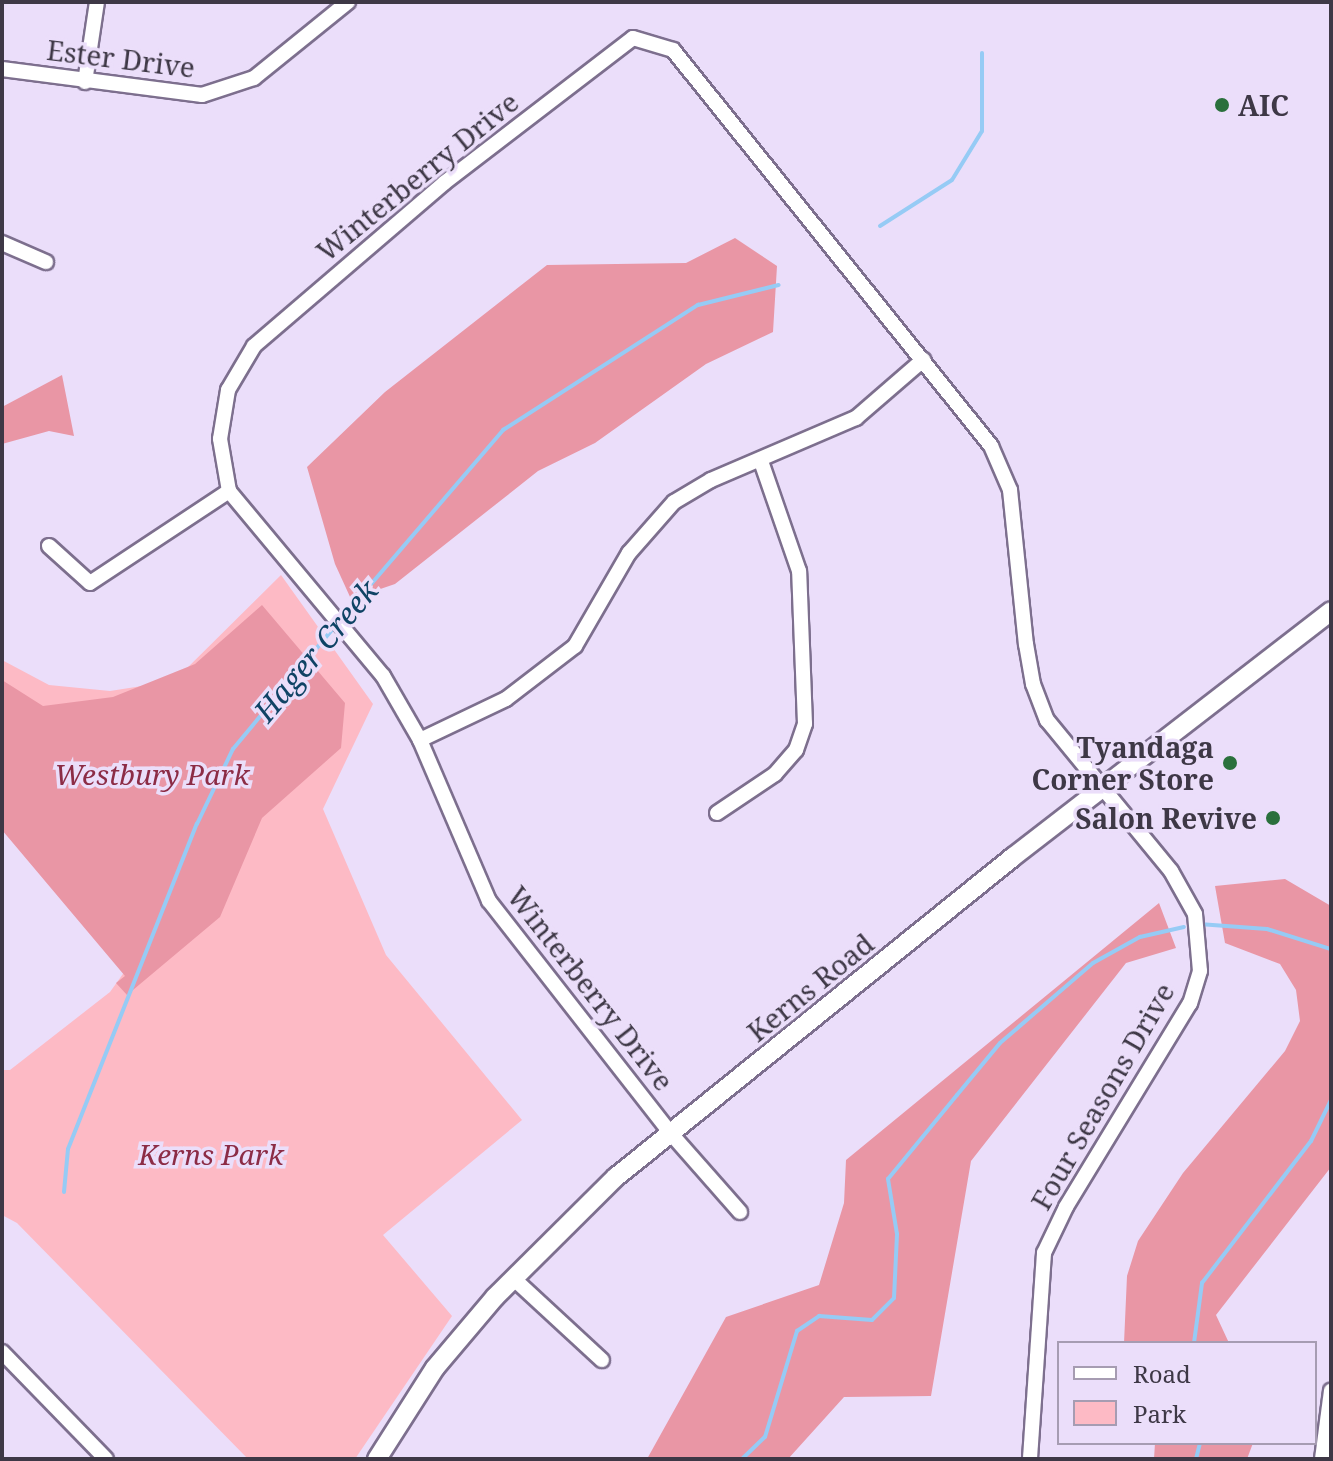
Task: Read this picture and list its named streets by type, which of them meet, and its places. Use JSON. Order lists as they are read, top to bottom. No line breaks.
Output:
{"streets":{"street":["Ester Drive","Winterberry Drive","Kerns Road","Four Seasons Drive"]},"crossings":[["Winterberry Drive","Kerns Road"],["Winterberry Drive","Four Seasons Drive"],["Kerns Road","Four Seasons Drive"]],"water":["Hager Creek"],"parks":["Westbury Park","Kerns Park"],"places":["AIC","Tyandaga Corner Store","Salon Revive"],"legend":["Road","Park"]}
